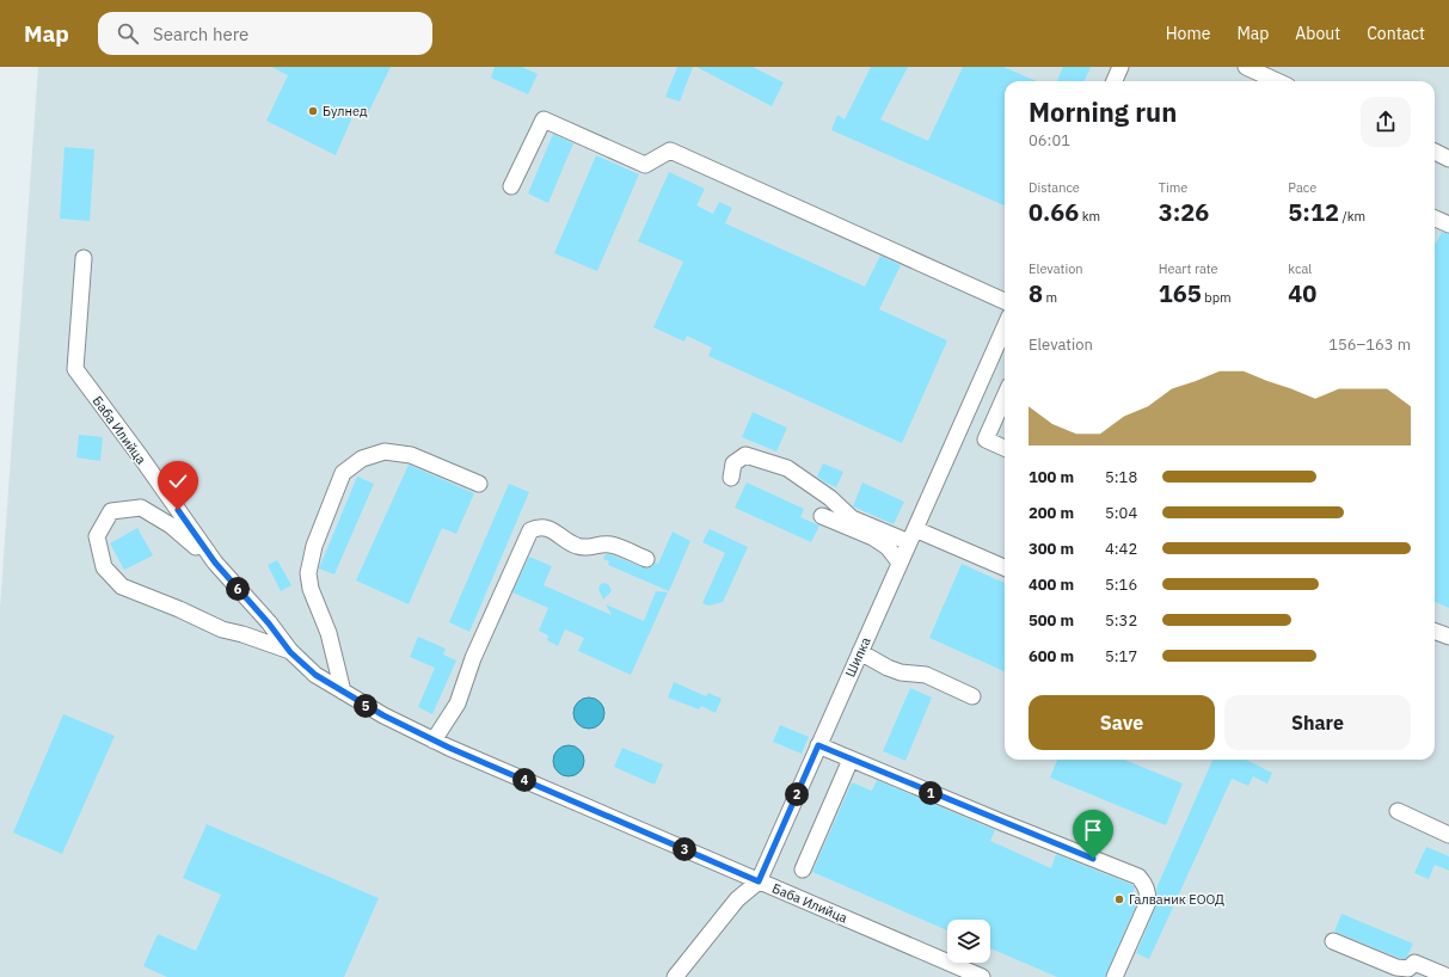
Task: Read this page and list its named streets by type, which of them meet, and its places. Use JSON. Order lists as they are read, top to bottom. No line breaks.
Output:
{"streets":{"street":["Баба Илийца","Шипка"]},"crossings":[["Баба Илийца","Шипка"]],"places":["Булнед","Галваник ЕООД"],"page":{"header":"Map","search":"Search here","nav":["Home","Map","About","Contact"],"heading":["Morning run","06:01"],"stats":[["Distance","0.66 km"],["Time","3:26"],["Pace","5:12 /km"],["Elevation","8 m"],["Heart rate","165 bpm"],["kcal","40"]],"chart":["Elevation","156–163 m"],"list":[{"name":"100 m","note":"5:18"},{"name":"200 m","note":"5:04"},{"name":"300 m","note":"4:42"},{"name":"400 m","note":"5:16"},{"name":"500 m","note":"5:32"},{"name":"600 m","note":"5:17"}],"pins":["6","5","4","1","2","3"],"buttons":["Save","Share"]}}
